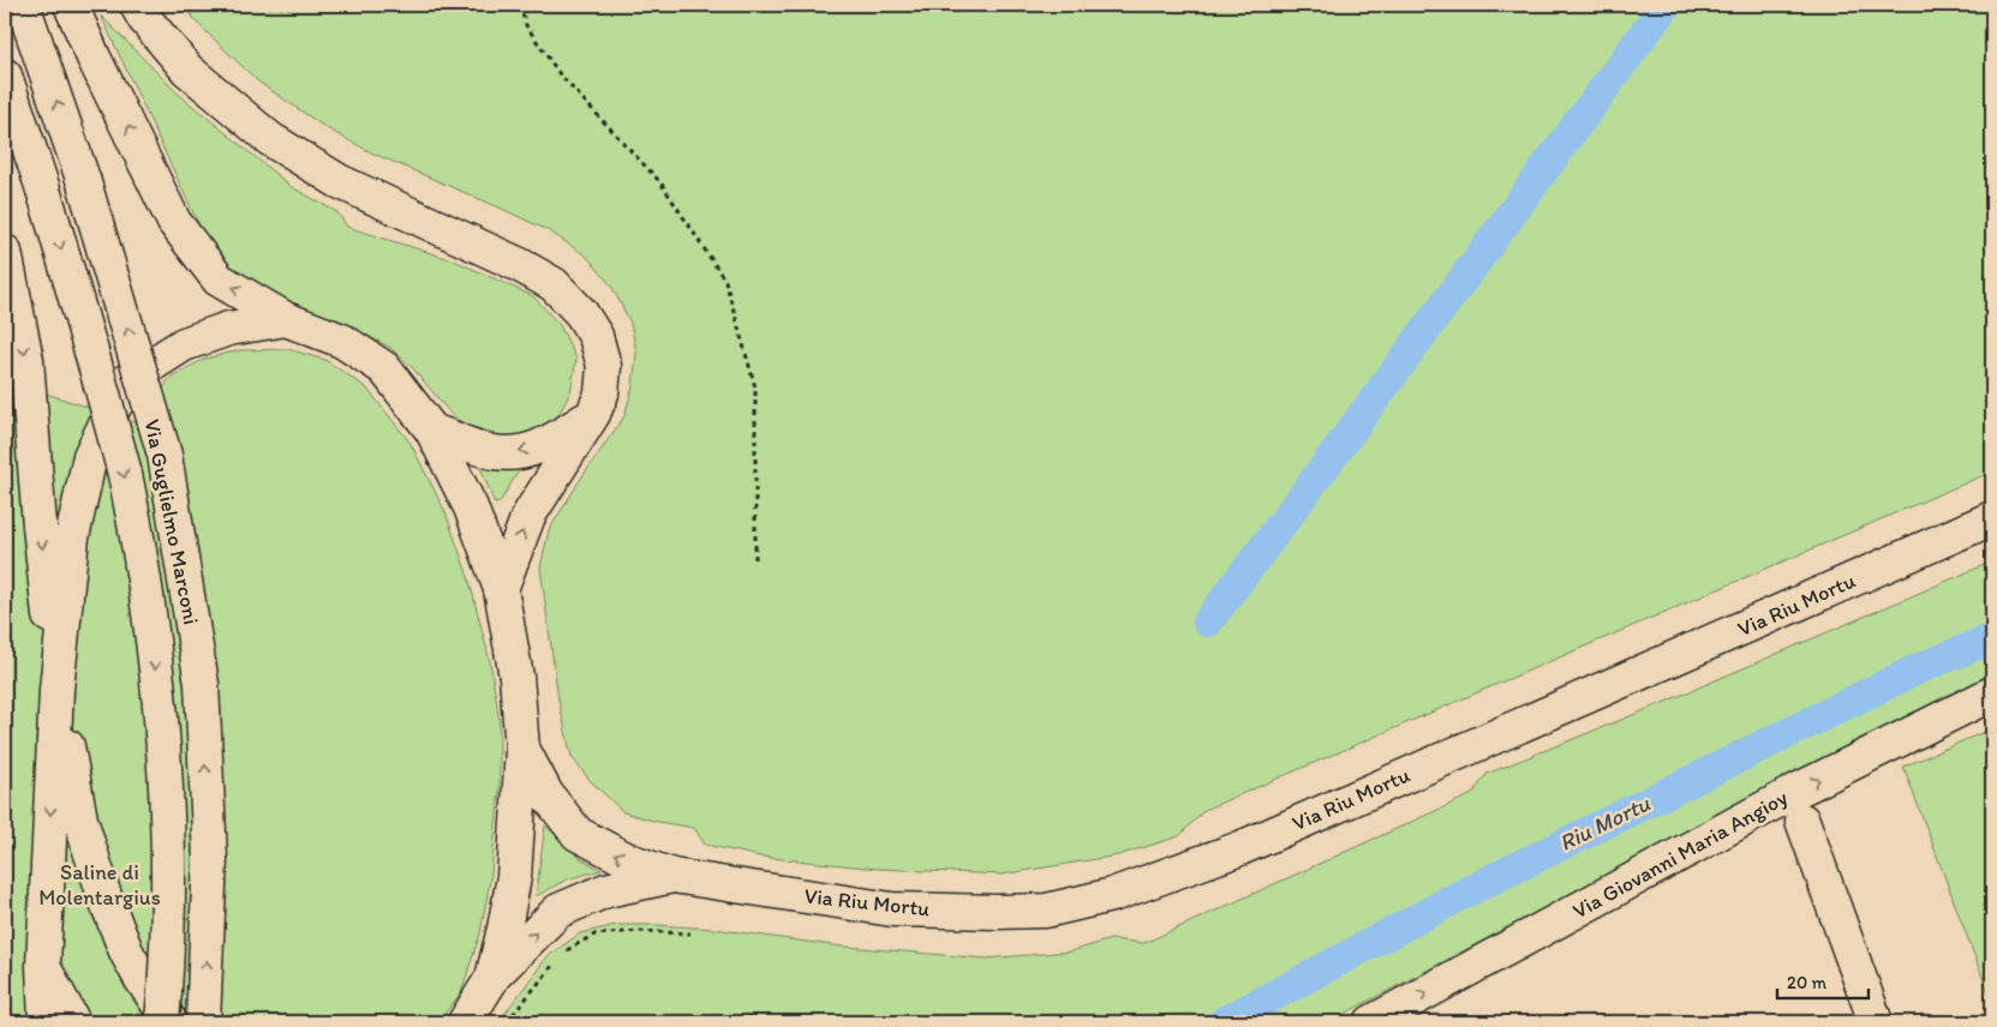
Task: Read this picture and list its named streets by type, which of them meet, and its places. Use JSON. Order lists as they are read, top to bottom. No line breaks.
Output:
{"streets":{"main road":["Via Guglielmo Marconi","Via Riu Mortu","Via Giovanni Maria Angioy"]},"one_way":["Via Giovanni Maria Angioy"],"water":["Riu Mortu"],"parks":["Saline di Molentargius"],"scale_bar":"20 m"}
